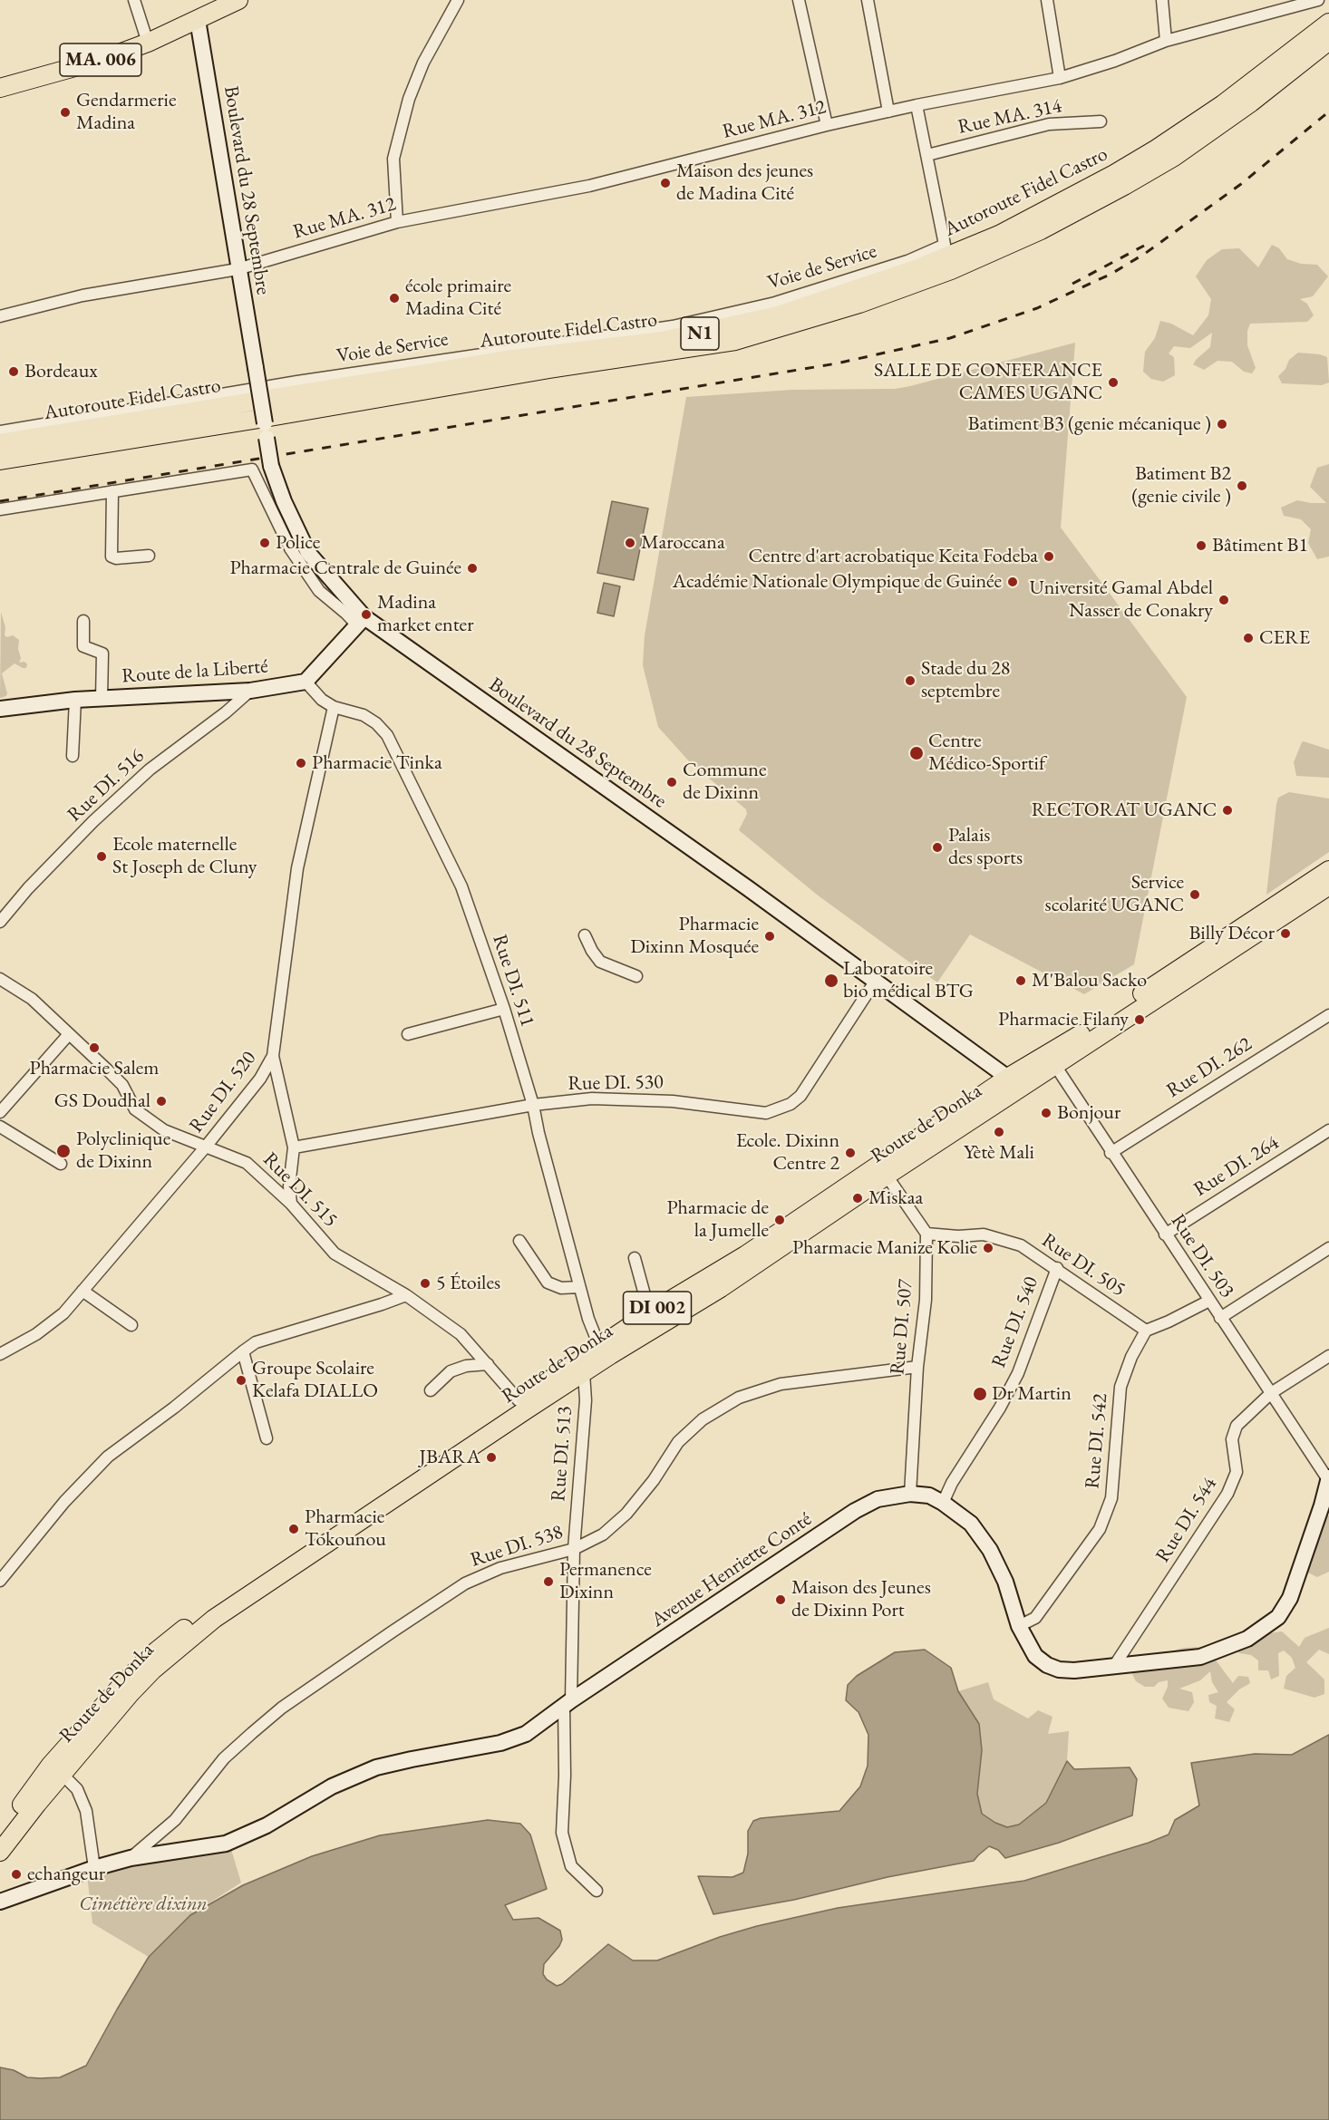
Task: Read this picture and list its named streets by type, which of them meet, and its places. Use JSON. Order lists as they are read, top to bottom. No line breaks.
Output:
{"streets":{"main road":["MA. 006","Boulevard du 28 Septembre","Autoroute Fidel Castro","N1","Route de la Liberté","Route de Donka","DI 002","Avenue Henriette Conté"],"street":["Rue MA. 314","Rue MA. 312","Voie de Service","Rue DI. 516","Rue DI. 511","Rue DI. 262","Rue DI. 530","Rue DI. 520","Rue DI. 264","Rue DI. 515","Rue DI. 503","Rue DI. 505","Rue DI. 540","Rue DI. 507","Rue DI. 542","Rue DI. 513","Rue DI. 544","Rue DI. 538"]},"crossings":[["MA. 006","Boulevard du 28 Septembre"],["Rue MA. 312","Boulevard du 28 Septembre"],["Boulevard du 28 Septembre","Rue DI. 530"],["Boulevard du 28 Septembre","Route de Donka"],["Route de la Liberté","Rue DI. 516"],["Route de la Liberté","Rue DI. 511"],["Rue DI. 511","Rue DI. 530"],["Rue DI. 511","Rue DI. 520"],["Rue DI. 511","Route de Donka"],["Rue DI. 262","Rue DI. 503"],["Rue DI. 520","Rue DI. 515"],["Route de Donka","Rue DI. 515"],["Route de Donka","Rue DI. 503"],["Route de Donka","Rue DI. 513"],["Rue DI. 264","Rue DI. 503"],["Rue DI. 503","Rue DI. 544"],["Rue DI. 503","Avenue Henriette Conté"],["Rue DI. 505","Rue DI. 540"],["Rue DI. 505","Rue DI. 507"],["Rue DI. 505","Rue DI. 542"],["Rue DI. 540","Avenue Henriette Conté"],["Rue DI. 507","Rue DI. 538"],["Rue DI. 507","Avenue Henriette Conté"],["Rue DI. 542","Avenue Henriette Conté"],["Rue DI. 513","Rue DI. 538"],["Rue DI. 513","Avenue Henriette Conté"],["Rue DI. 544","Avenue Henriette Conté"],["Rue DI. 538","Avenue Henriette Conté"]],"parks":["Cimétière dixinn"],"places":["Gendarmerie Madina","Maison des jeunes de Madina Cité","école primaire Madina Cité","Bordeaux","SALLE DE CONFERANCE CAMES UGANC","Batiment B3 (genie mécanique )","Batiment B2 (genie civile )","Police","Maroccana","Bâtiment B1","Centre d'art acrobatique Keita Fodeba","Pharmacie Centrale de Guinée","Académie Nationale Olympique de Guinée","Université Gamal Abdel Nasser de Conakry","Madina market enter","CERE","Stade du 28 septembre","Centre Médico-Sportif","Pharmacie Tinka","Commune de Dixinn","RECTORAT UGANC","Palais des sports","Ecole maternelle St Joseph de Cluny","Service scolarité UGANC","Billy Décor","Pharmacie Dixinn Mosquée","Laboratoire bio médical BTG","M'Balou Sacko","Pharmacie Filany","Pharmacie Salem","GS Doudhal","Bonjour","Yètè Mali","Polyclinique de Dixinn","Ecole. Dixinn Centre 2","Miskaa","Pharmacie de la Jumelle","Pharmacie Manize Kolie","5 Étoiles","Groupe Scolaire Kelafa DIALLO","Dr Martin","JBARA","Pharmacie Tokounou","Permanence Dixinn","Maison des Jeunes de Dixinn Port","echangeur"]}
